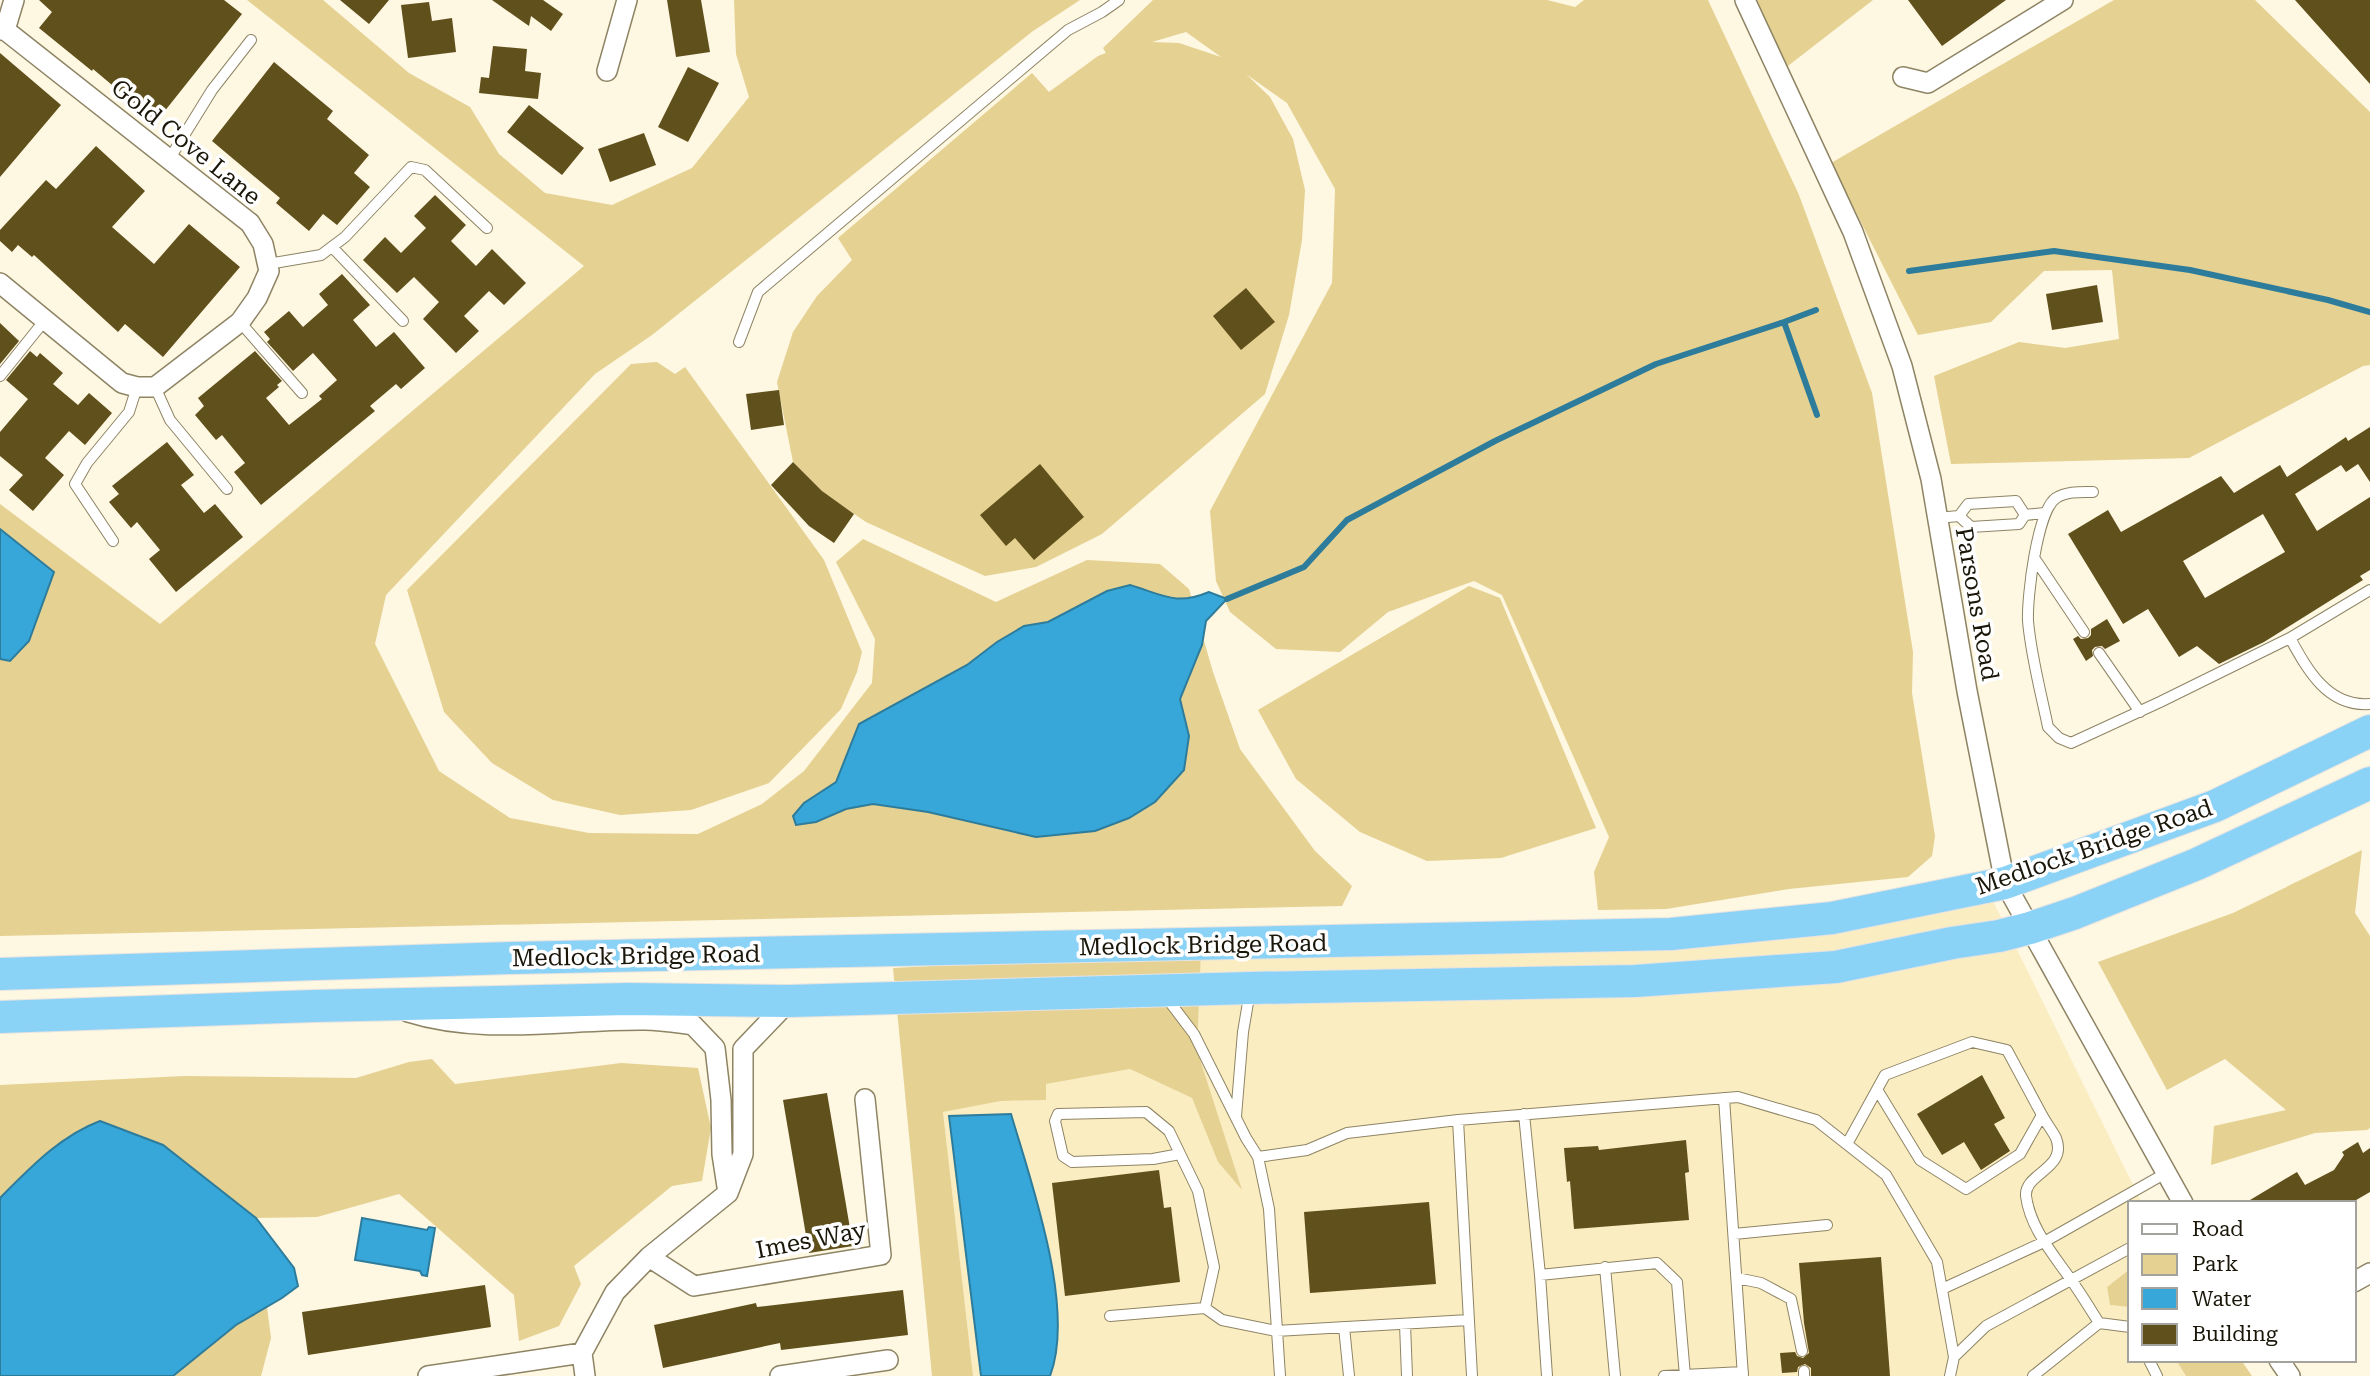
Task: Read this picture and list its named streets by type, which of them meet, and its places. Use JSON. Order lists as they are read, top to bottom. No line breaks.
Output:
{"streets":{"highway":["Medlock Bridge Road"],"street":["Gold Cove Lane","Parsons Road","Imes Way"]},"crossings":[["Parsons Road","Medlock Bridge Road"]],"legend":["Road","Park","Water","Building"]}
